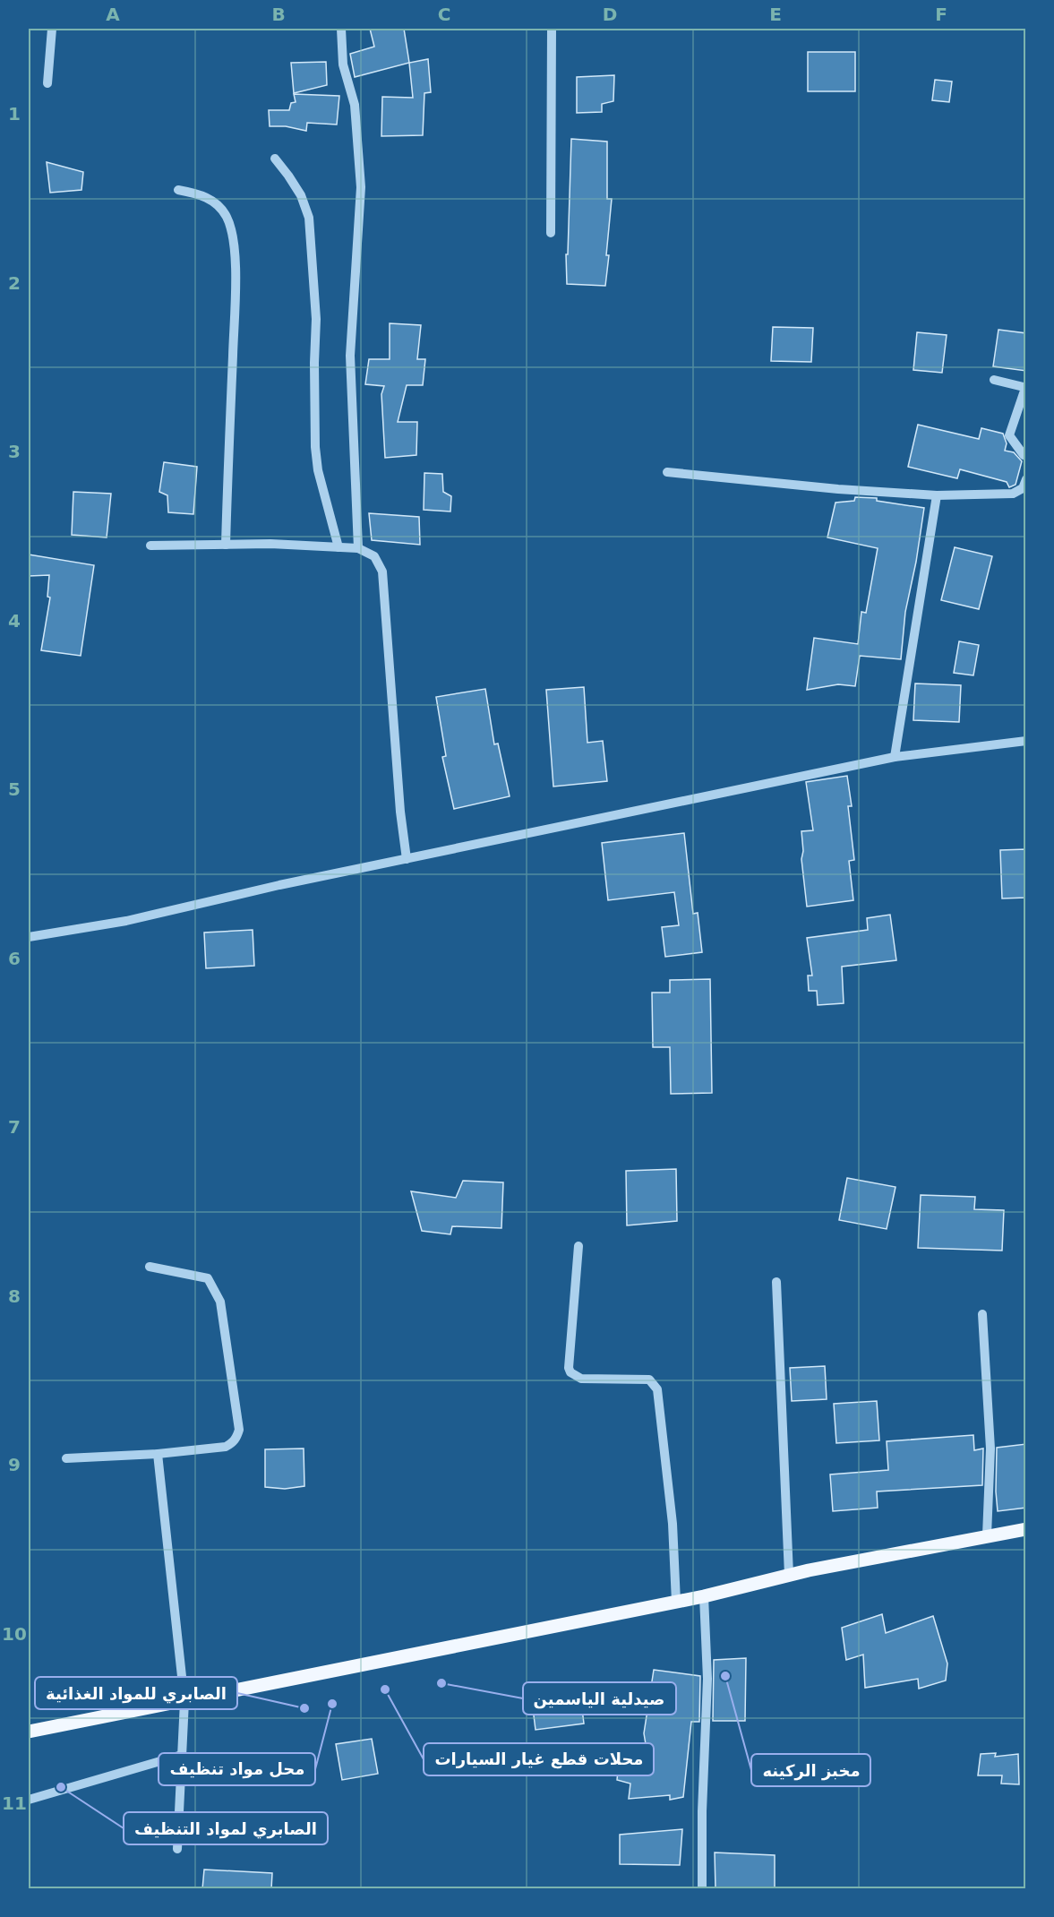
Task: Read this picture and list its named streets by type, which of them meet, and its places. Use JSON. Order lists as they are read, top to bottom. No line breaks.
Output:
{"places":["مخبز الركينه","صيدلية الياسمين","محلات قطع غيار السيارات","محل مواد تنظيف","الصابري للمواد الغذائية","الصابري لمواد التنظيف"],"grid":{"columns":["A","B","C","D","E","F"],"rows":["1","2","3","4","5","6","7","8","9","10","11"]}}
